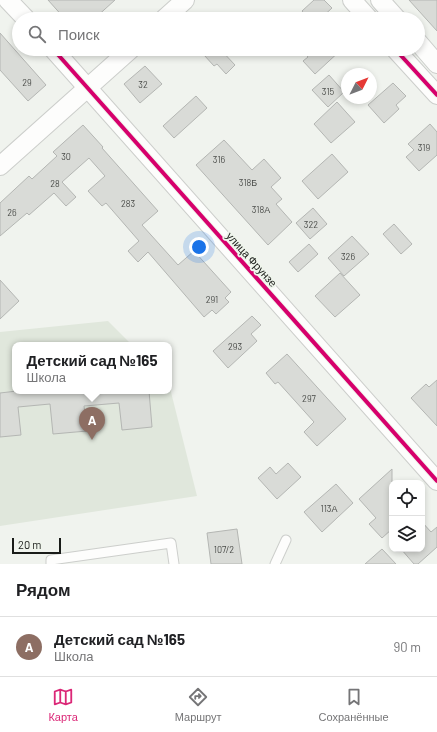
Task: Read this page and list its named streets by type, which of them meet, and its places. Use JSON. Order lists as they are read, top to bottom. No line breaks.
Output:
{"streets":{"street":["улица Фрунзе"]},"house_numbers":["29","32","315","319","30","316","318Б","28","283","318А","26","322","326","291","293","297","113А","107/2"],"scale_bar":"20 m","north":"top right","page":{"search":"Поиск","popup":["Детский сад №165","Школа"],"pins":"A","scale":"20 m","heading":"Рядом","list":[{"mark":"A","name":"Детский сад №165","note":"Школа","value":"90 m"}],"nav":["Карта","Маршрут","Сохранённые"]}}
